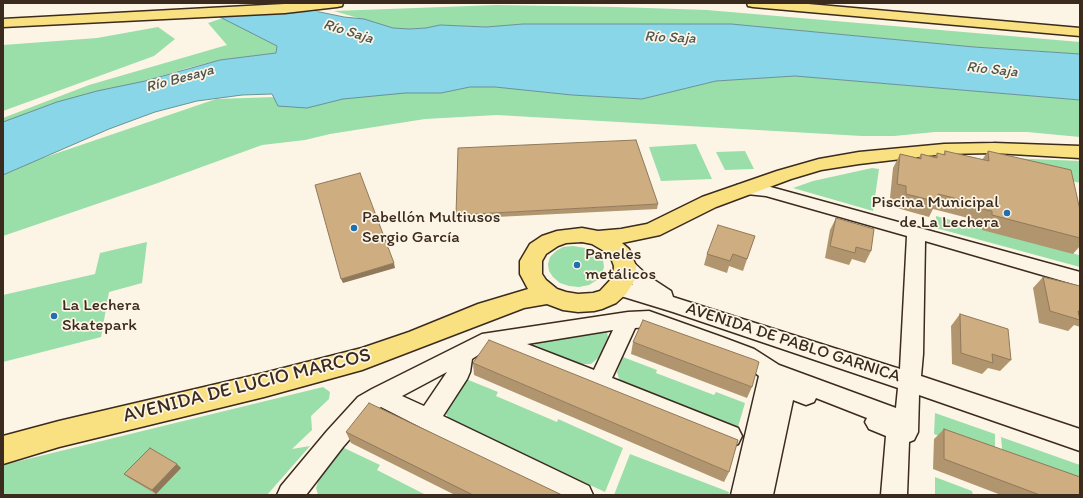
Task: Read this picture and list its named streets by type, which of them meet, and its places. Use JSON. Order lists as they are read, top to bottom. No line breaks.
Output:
{"streets":{"main road":["AVENIDA DE LUCIO MARCOS"],"street":["AVENIDA DE PABLO GARNICA"]},"crossings":[["AVENIDA DE PABLO GARNICA","AVENIDA DE LUCIO MARCOS"]],"water":["Río Saja","Río Besaya"],"places":["Piscina Municipal de La Lechera","Pabellón Multiusos Sergio García","Paneles metálicos","La Lechera Skatepark"]}
